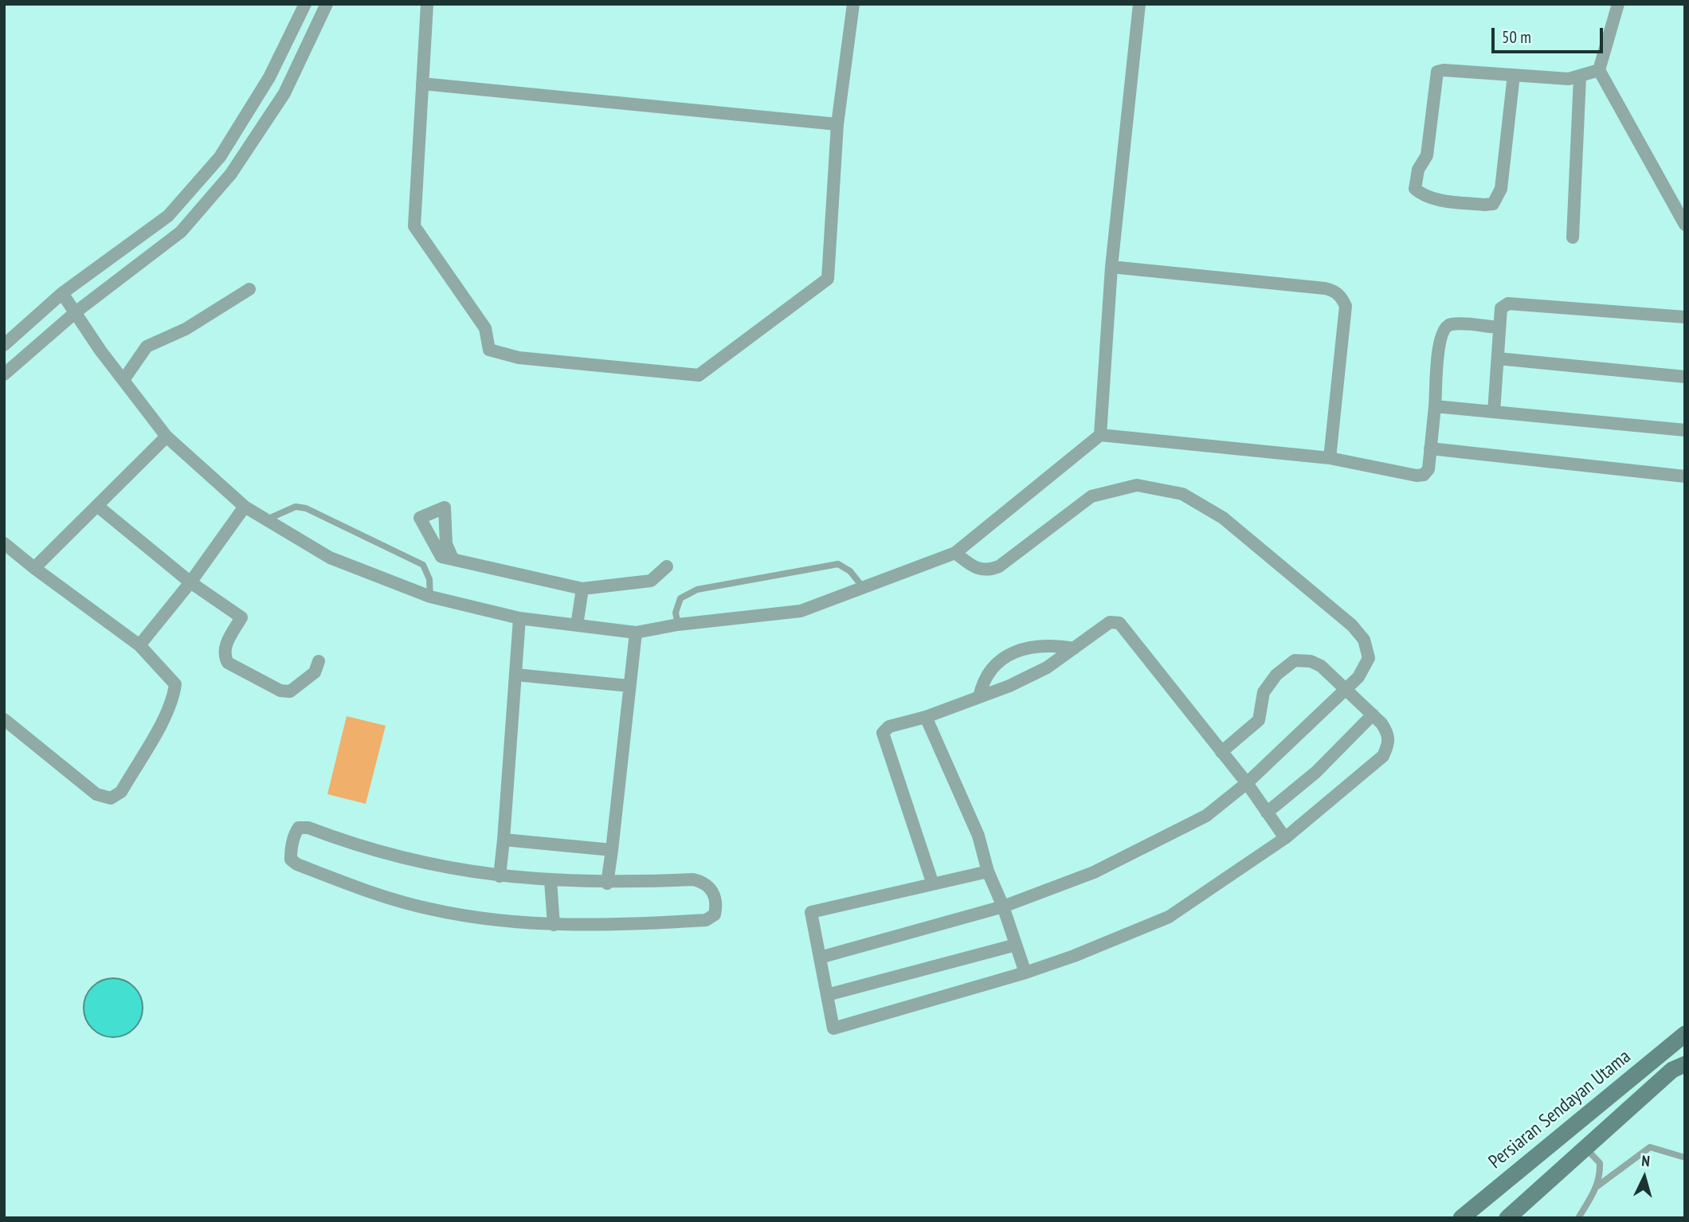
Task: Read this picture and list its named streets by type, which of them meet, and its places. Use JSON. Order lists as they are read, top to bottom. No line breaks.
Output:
{"streets":{"main road":["Persiaran Sendayan Utama"]},"scale_bar":"50 m","north":"top"}
